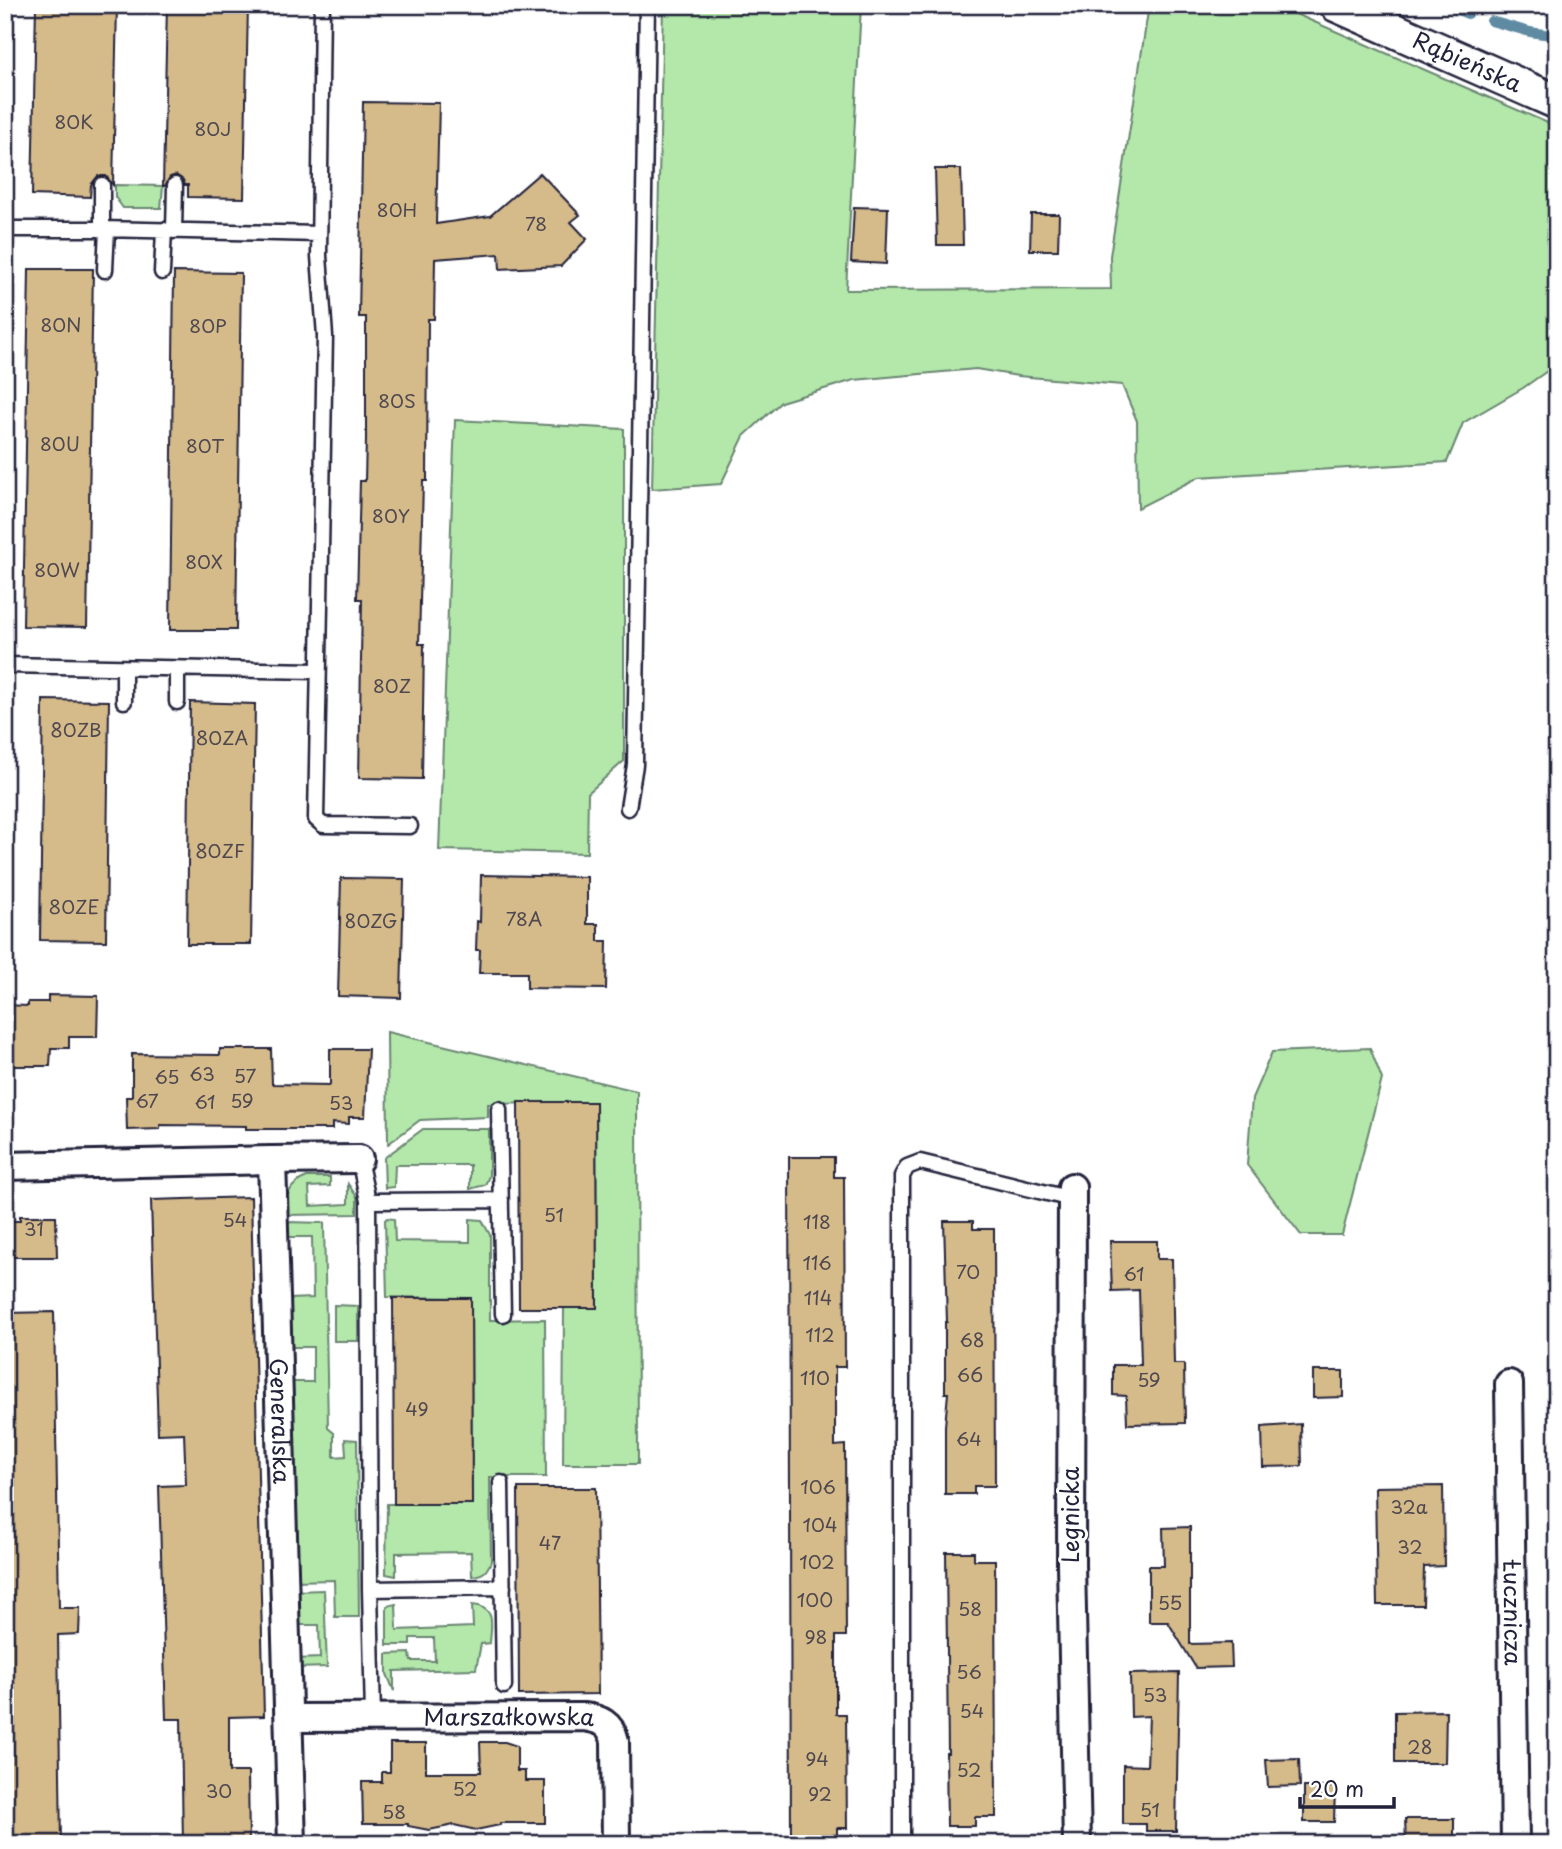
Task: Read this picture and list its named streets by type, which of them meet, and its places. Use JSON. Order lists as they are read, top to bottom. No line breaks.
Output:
{"streets":{"street":["Rąbieńska","Generalska","Legnicka","Łucznicza","Marszałkowska"]},"crossings":[["Generalska","Marszałkowska"]],"house_numbers":["80K","80J","80H","78","80N","80P","80S","80U","80T","80Y","80X","80W","80Z","80ZB","80ZA","80ZF","80ZE","78A","80ZG","63","57","65","67","59","61","53","51","54","118","31","116","70","61","114","112","68","66","110","59","49","64","106","32a","104","47","32","102","100","55","58","98","56","53","54","28","94","52","52","30","92","51","58"],"scale_bar":"20 m"}
